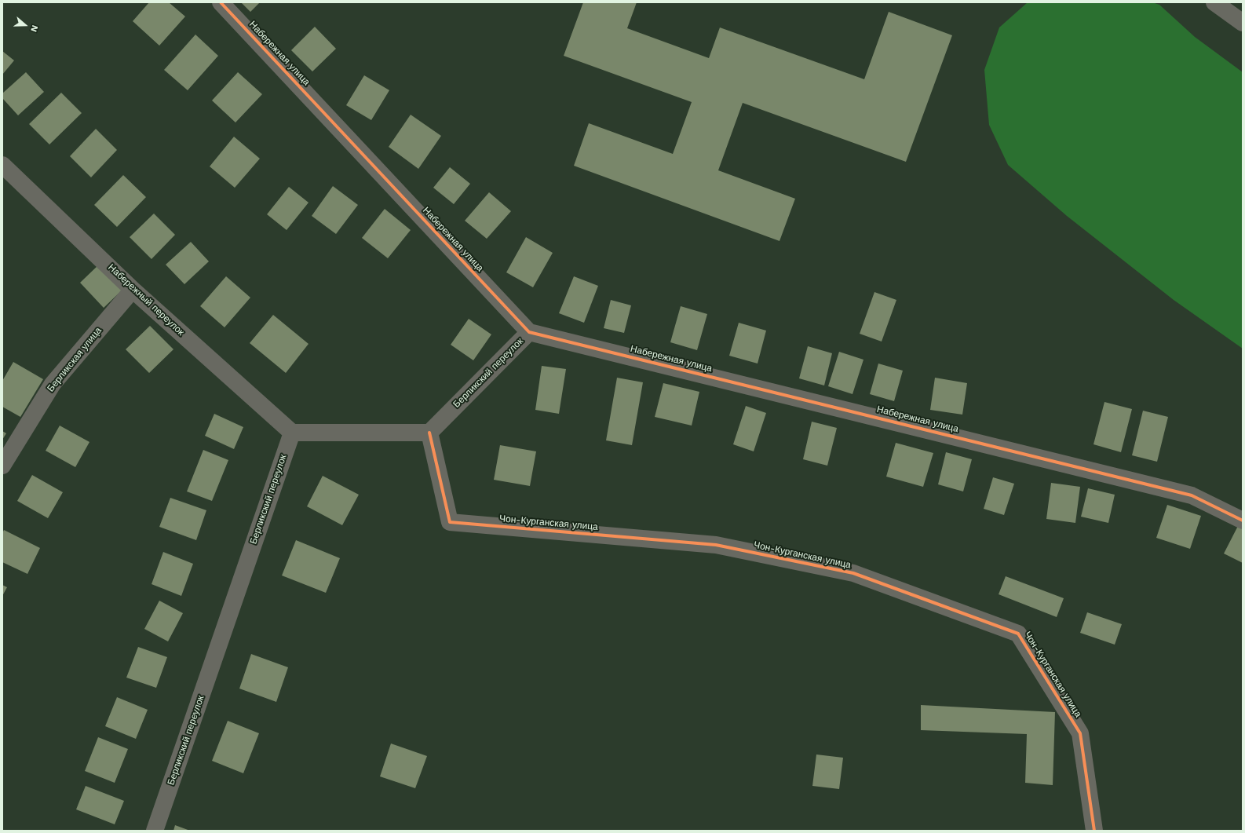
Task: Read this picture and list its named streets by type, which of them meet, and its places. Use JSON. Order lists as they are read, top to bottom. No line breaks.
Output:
{"streets":{"street":["Набережная улица","Набережный переулок","Берликская улица","Берликский переулок","Чон-Курганская улица"]},"crossings":[["Набережная улица","Берликский переулок"],["Набережный переулок","Берликская улица"],["Набережный переулок","Берликский переулок"],["Берликский переулок","Чон-Курганская улица"]],"north":"right"}
